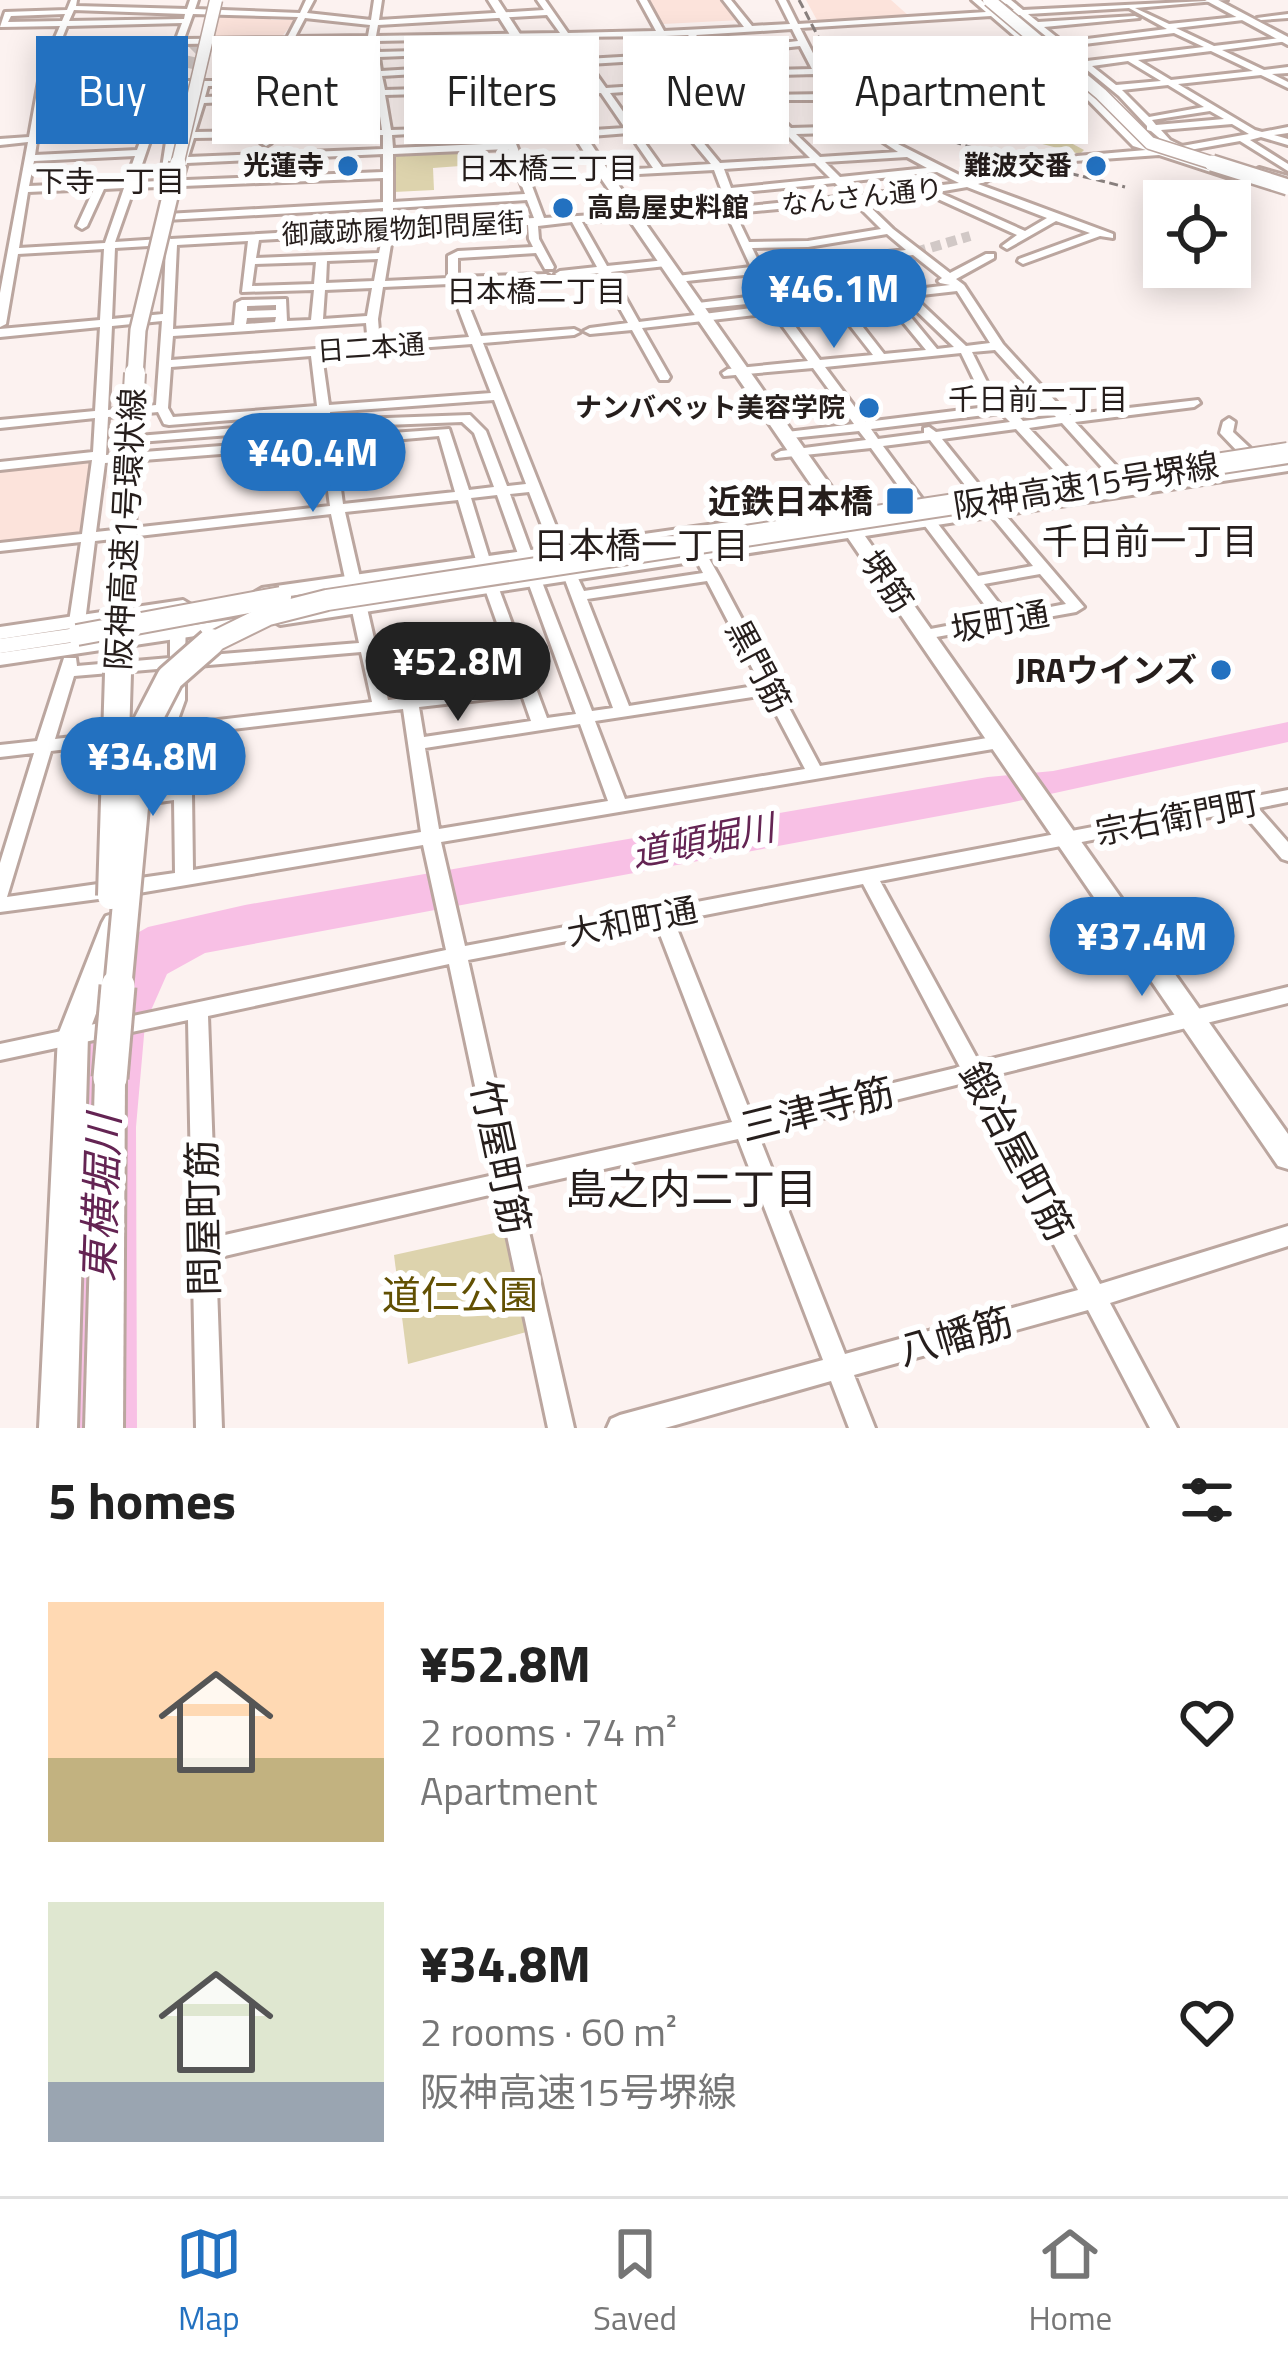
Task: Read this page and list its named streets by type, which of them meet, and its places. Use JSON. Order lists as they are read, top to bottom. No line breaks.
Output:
{"streets":{"highway":["阪神高速15号堺線","阪神高速1号環状線"],"main road":["堺筋"],"street":["なんさん通り","御蔵跡履物卸問屋街","日二本通","坂町通","黒門筋","宗右衛門町","大和町通","三津寺筋","鍛冶屋町筋","竹屋町筋","問屋町筋","八幡筋"]},"crossings":[["なんさん通り","御蔵跡履物卸問屋街"],["なんさん通り","堺筋"],["御蔵跡履物卸問屋街","堺筋"],["阪神高速15号堺線","阪神高速1号環状線"],["堺筋","坂町通"],["堺筋","宗右衛門町"],["堺筋","大和町通"],["堺筋","三津寺筋"],["宗右衛門町","大和町通"],["大和町通","鍛冶屋町筋"],["大和町通","竹屋町筋"],["大和町通","問屋町筋"],["三津寺筋","鍛冶屋町筋"],["三津寺筋","竹屋町筋"],["三津寺筋","問屋町筋"],["鍛冶屋町筋","八幡筋"]],"districts":["日本橋三丁目","下寺一丁目","日本橋二丁目","千日前二丁目","千日前一丁目","日本橋一丁目","島之内二丁目"],"water":["道頓堀川","東横堀川"],"parks":["道仁公園"],"places":{"other":["光蓮寺","難波交番","高島屋史料館","ナンバペット美容学院","JRAウインズ"],"transit":["近鉄日本橋"]},"page":{"chip":["Buy","Rent","Filters","New","Apartment"],"price":["¥46.1M","¥40.4M","¥52.8M","¥34.8M","¥37.4M"],"heading":"5 homes","list":[{"name":"¥52.8M","note":"2 rooms · 74 m² · Apartment"},{"name":"¥34.8M","note":"2 rooms · 60 m² · 阪神高速15号堺線"}],"tabs":["Map","Saved","Home"]}}
